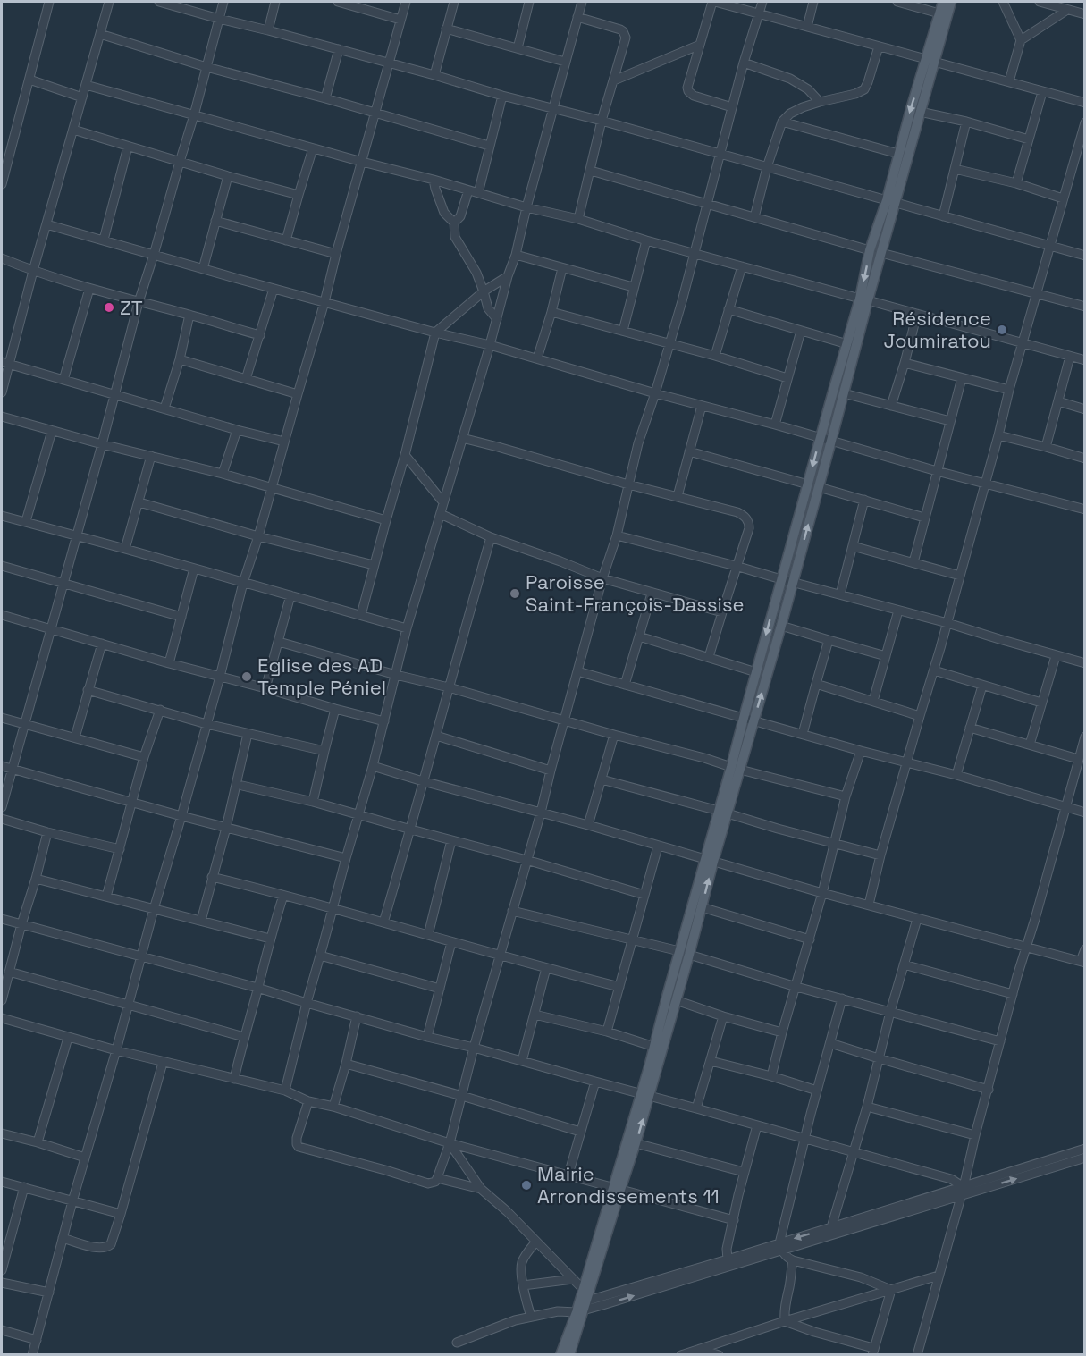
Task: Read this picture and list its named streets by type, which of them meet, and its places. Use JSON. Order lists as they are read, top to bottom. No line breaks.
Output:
{"places":["ZT","Résidence Joumiratou","Paroisse Saint-François-Dassise","Eglise des AD Temple Péniel","Mairie Arrondissements 11"]}
